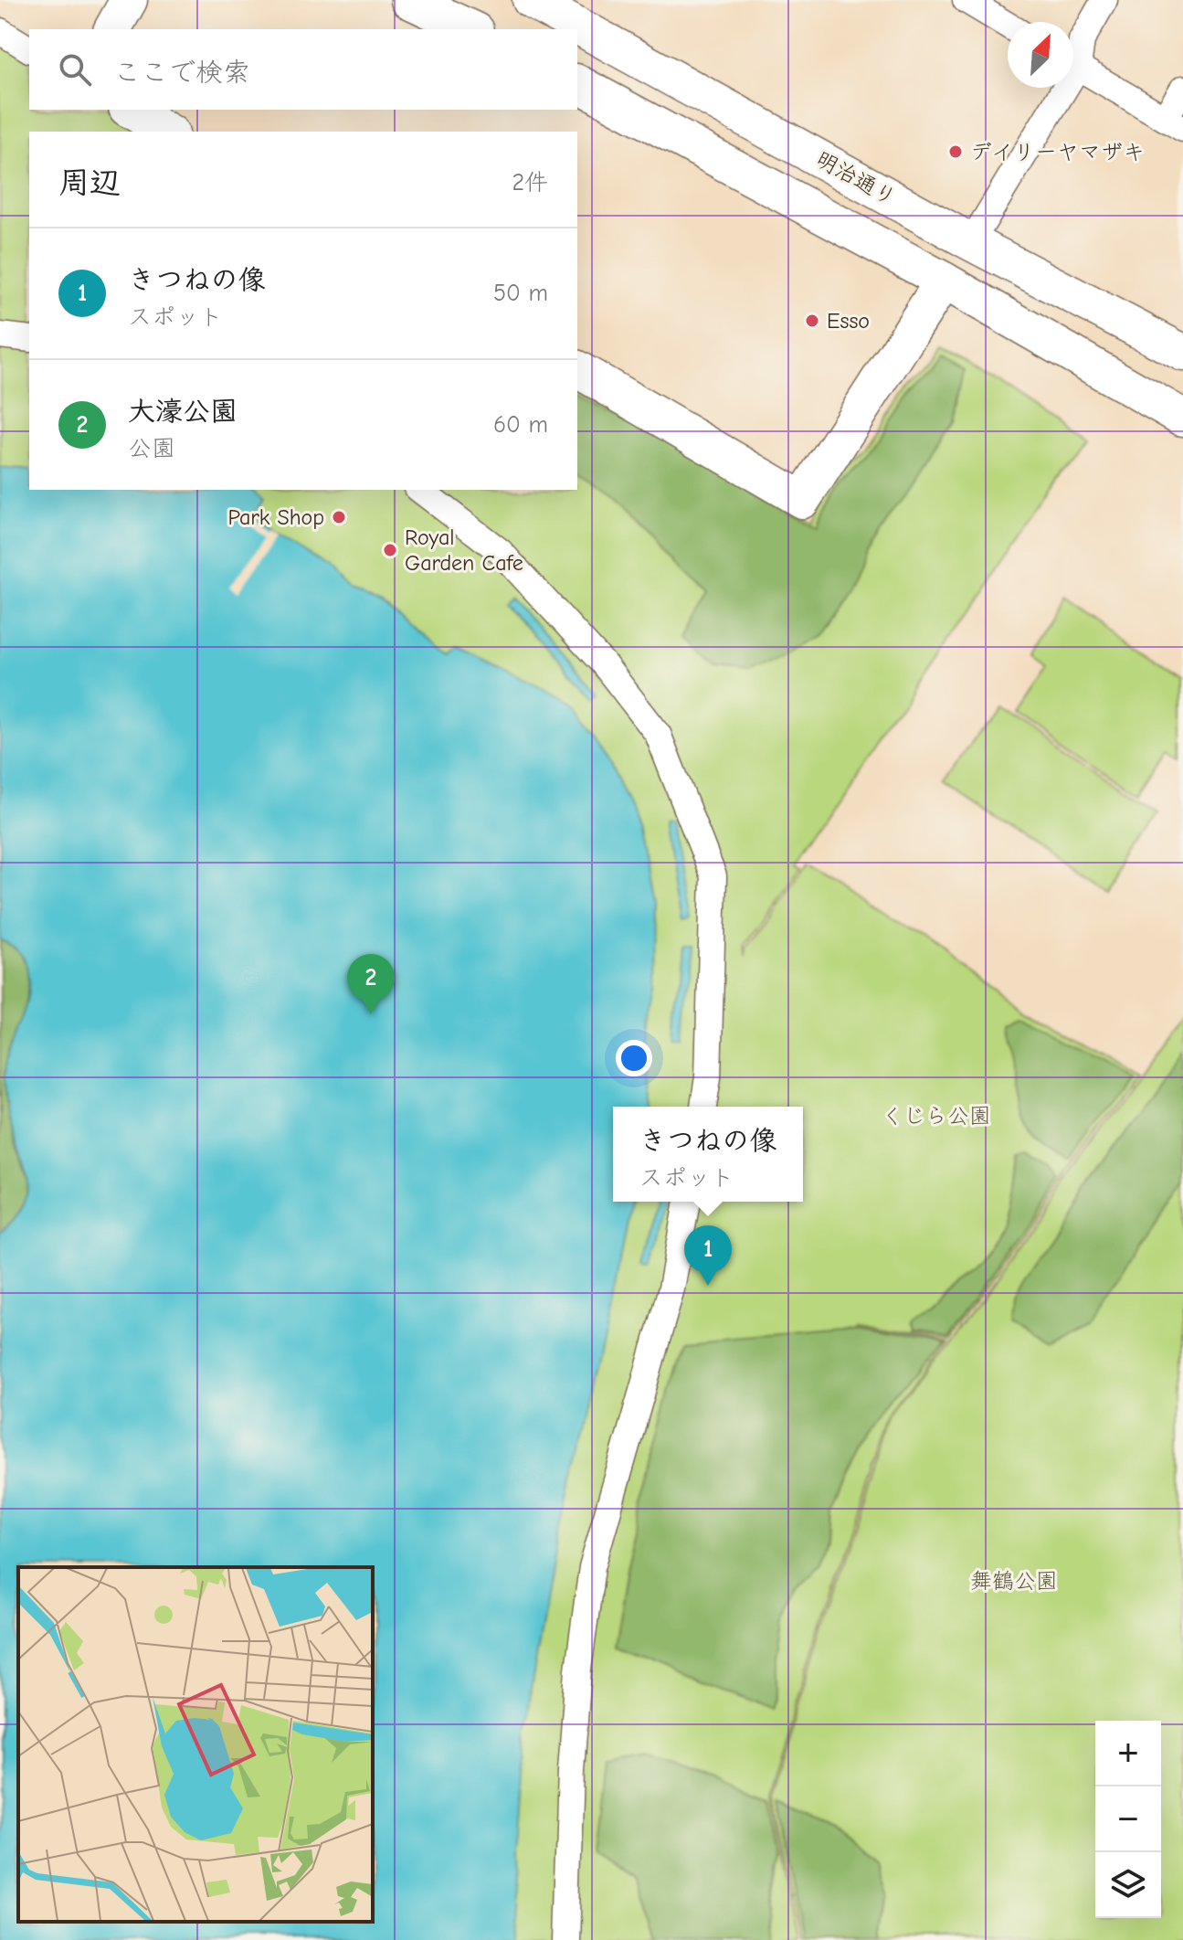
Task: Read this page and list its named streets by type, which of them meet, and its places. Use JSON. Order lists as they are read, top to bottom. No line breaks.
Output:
{"streets":{"street":["明治通り"]},"parks":["くじら公園","舞鶴公園"],"places":["デイリーヤマザキ","Esso","Park Shop","Royal Garden Cafe"],"north":"top right","page":{"search":"ここで検索","heading":["周辺","2件"],"list":[{"mark":"1","name":"きつねの像","note":"スポット","value":"50 m"},{"mark":"2","name":"大濠公園","note":"公園","value":"60 m"}],"pins":["2","1"],"popup":["きつねの像","スポット"],"map_buttons":["+","−"]}}
